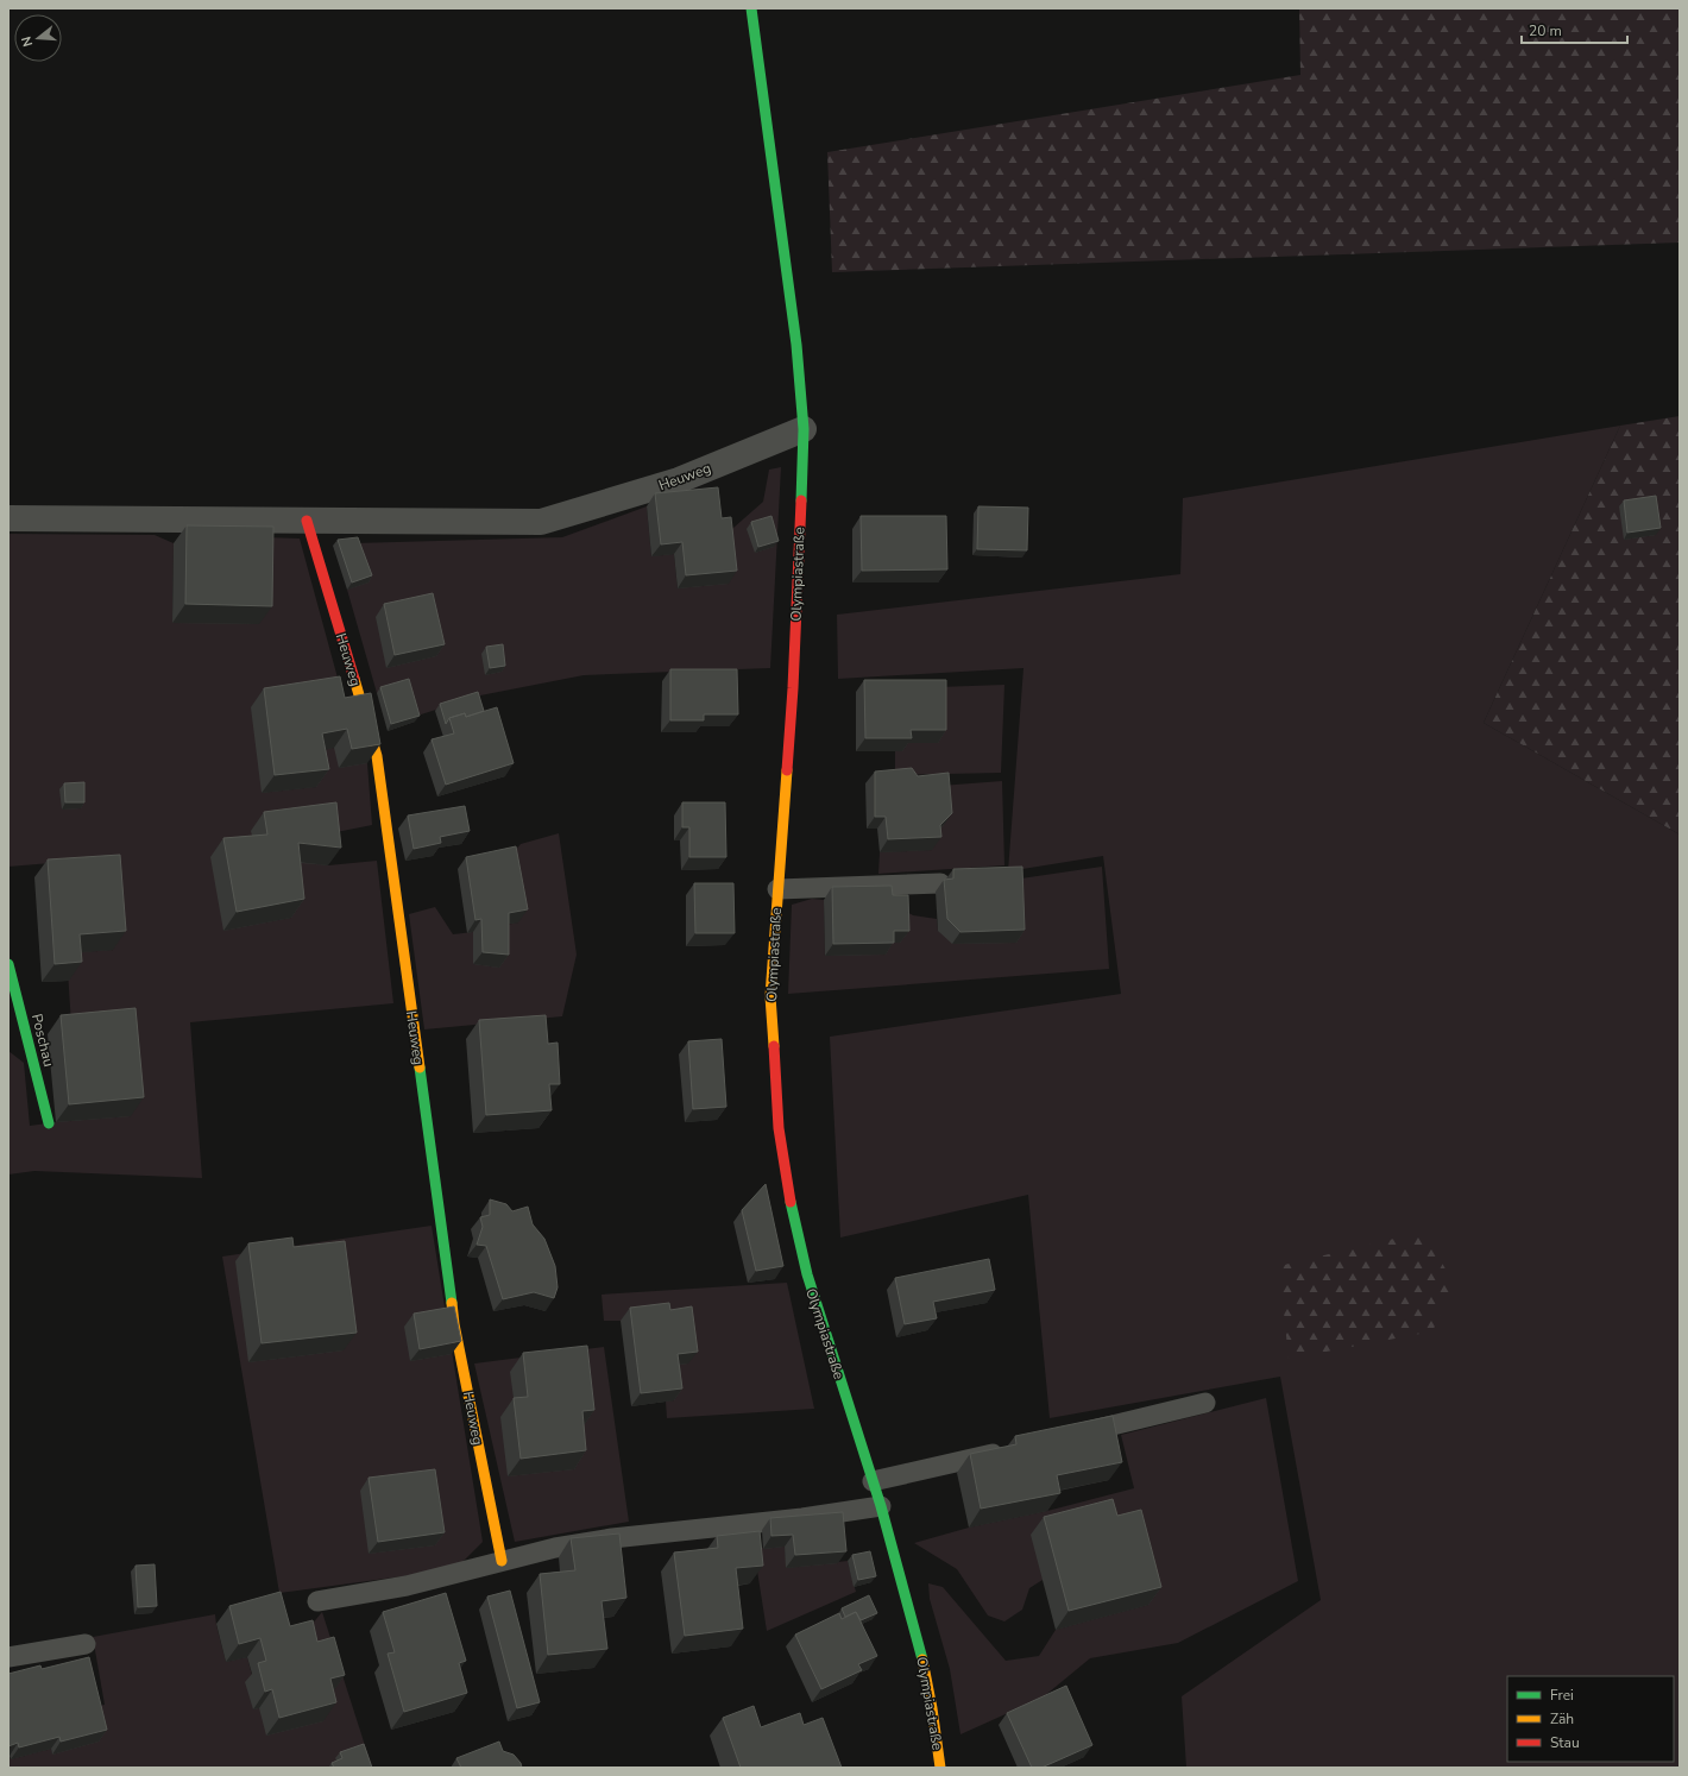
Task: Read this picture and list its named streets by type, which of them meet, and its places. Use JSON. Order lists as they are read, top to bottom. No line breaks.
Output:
{"streets":{"main road":["Heuweg","Olympiastraße","Poschau"]},"crossings":[["Heuweg","Olympiastraße"]],"legend":["Frei","Zäh","Stau"],"scale_bar":"20 m","north":"left"}
